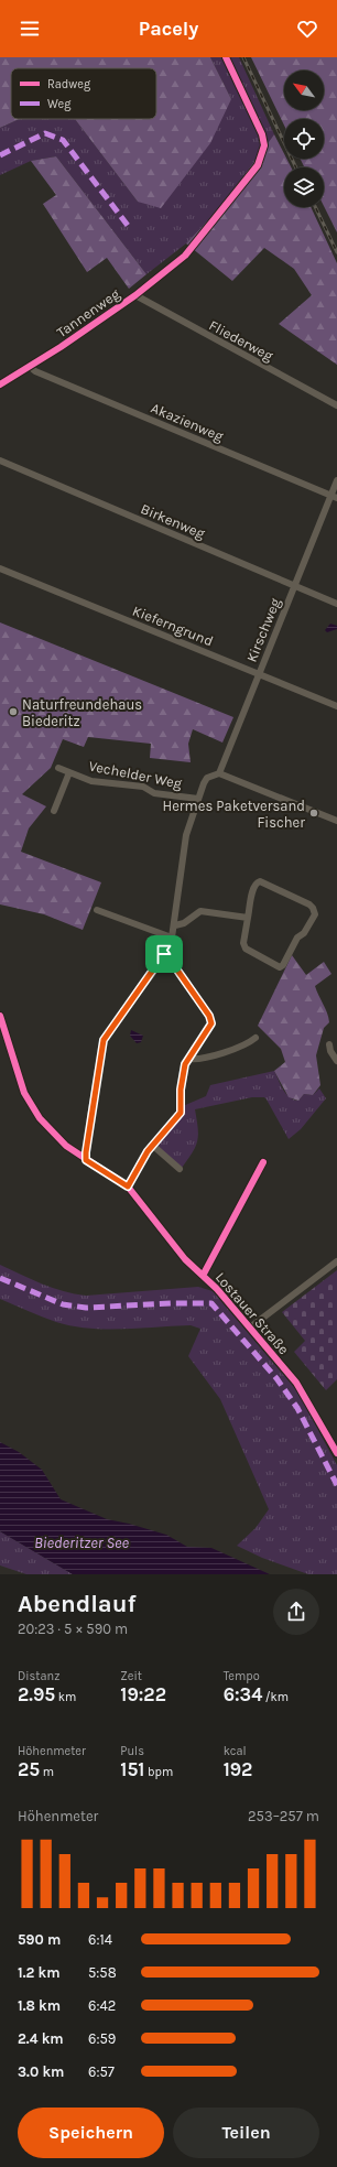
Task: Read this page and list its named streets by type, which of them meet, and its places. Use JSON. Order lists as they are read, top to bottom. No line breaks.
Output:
{"streets":{"street":["Tannenweg","Fliederweg","Akazienweg","Birkenweg","Kieferngrund","Kirschweg","Vechelder Weg","Lostauer Straße"]},"crossings":[["Tannenweg","Fliederweg"],["Tannenweg","Akazienweg"],["Akazienweg","Kirschweg"],["Birkenweg","Kirschweg"],["Kieferngrund","Kirschweg"]],"water":["Biederitzer See"],"places":["Naturfreundehaus Biederitz","Hermes Paketversand Fischer"],"legend":["Radweg","Weg"],"north":"top left","page":{"header":"Pacely","heading":["Abendlauf","20:23 · 5 × 590 m"],"stats":[["Distanz","2.95 km"],["Zeit","19:22"],["Tempo","6:34 /km"],["Höhenmeter","25 m"],["Puls","151 bpm"],["kcal","192"]],"chart":["Höhenmeter","253–257 m"],"list":[{"name":"590 m","note":"6:14"},{"name":"1.2 km","note":"5:58"},{"name":"1.8 km","note":"6:42"},{"name":"2.4 km","note":"6:59"},{"name":"3.0 km","note":"6:57"}],"buttons":["Speichern","Teilen"]}}
